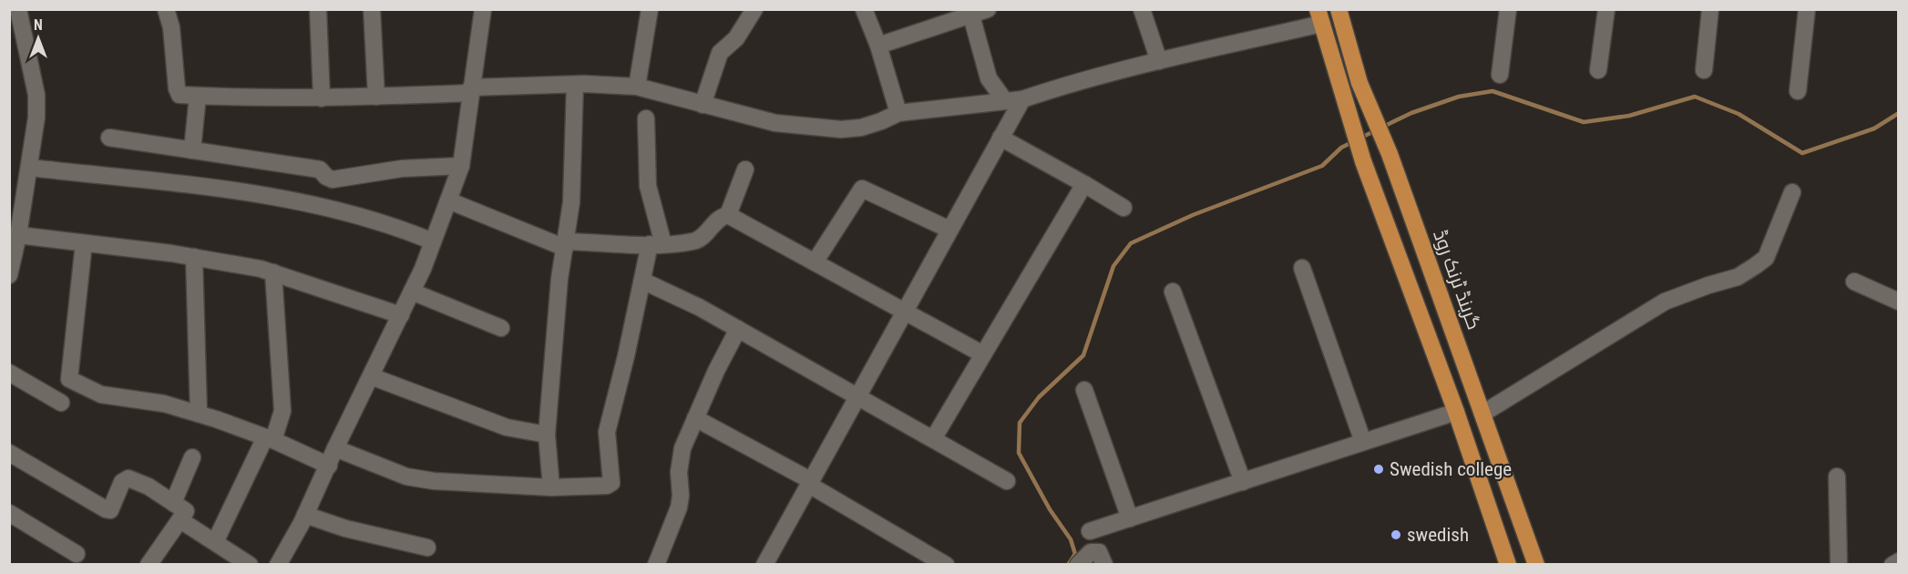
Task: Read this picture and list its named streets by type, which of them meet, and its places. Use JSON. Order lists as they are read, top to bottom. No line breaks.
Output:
{"streets":{"highway":["گرینڈ ٹرنک روڈ"]},"places":["Swedish college","swedish"],"north":"top"}
